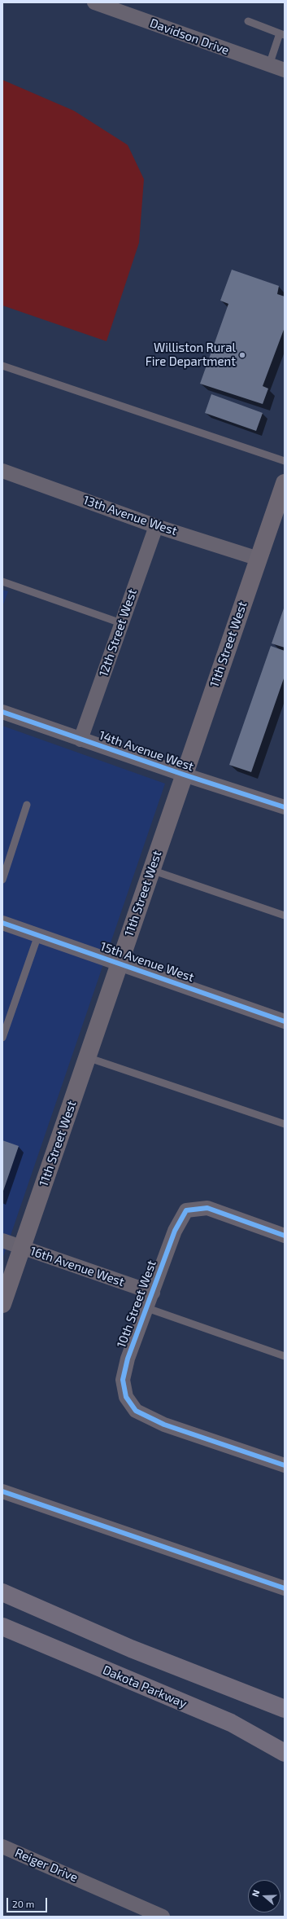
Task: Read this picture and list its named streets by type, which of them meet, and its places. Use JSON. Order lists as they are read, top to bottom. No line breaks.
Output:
{"streets":{"highway":["Dakota Parkway"],"main road":["11th Street West"],"street":["Davidson Drive","13th Avenue West","12th Street West","14th Avenue West","15th Avenue West","16th Avenue West","10th Street West","Reiger Drive"]},"crossings":[["13th Avenue West","12th Street West"],["13th Avenue West","11th Street West"],["12th Street West","14th Avenue West"],["11th Street West","14th Avenue West"],["11th Street West","15th Avenue West"],["11th Street West","16th Avenue West"],["16th Avenue West","10th Street West"]],"places":["Williston Rural Fire Department"],"scale_bar":"20 m","north":"left"}
